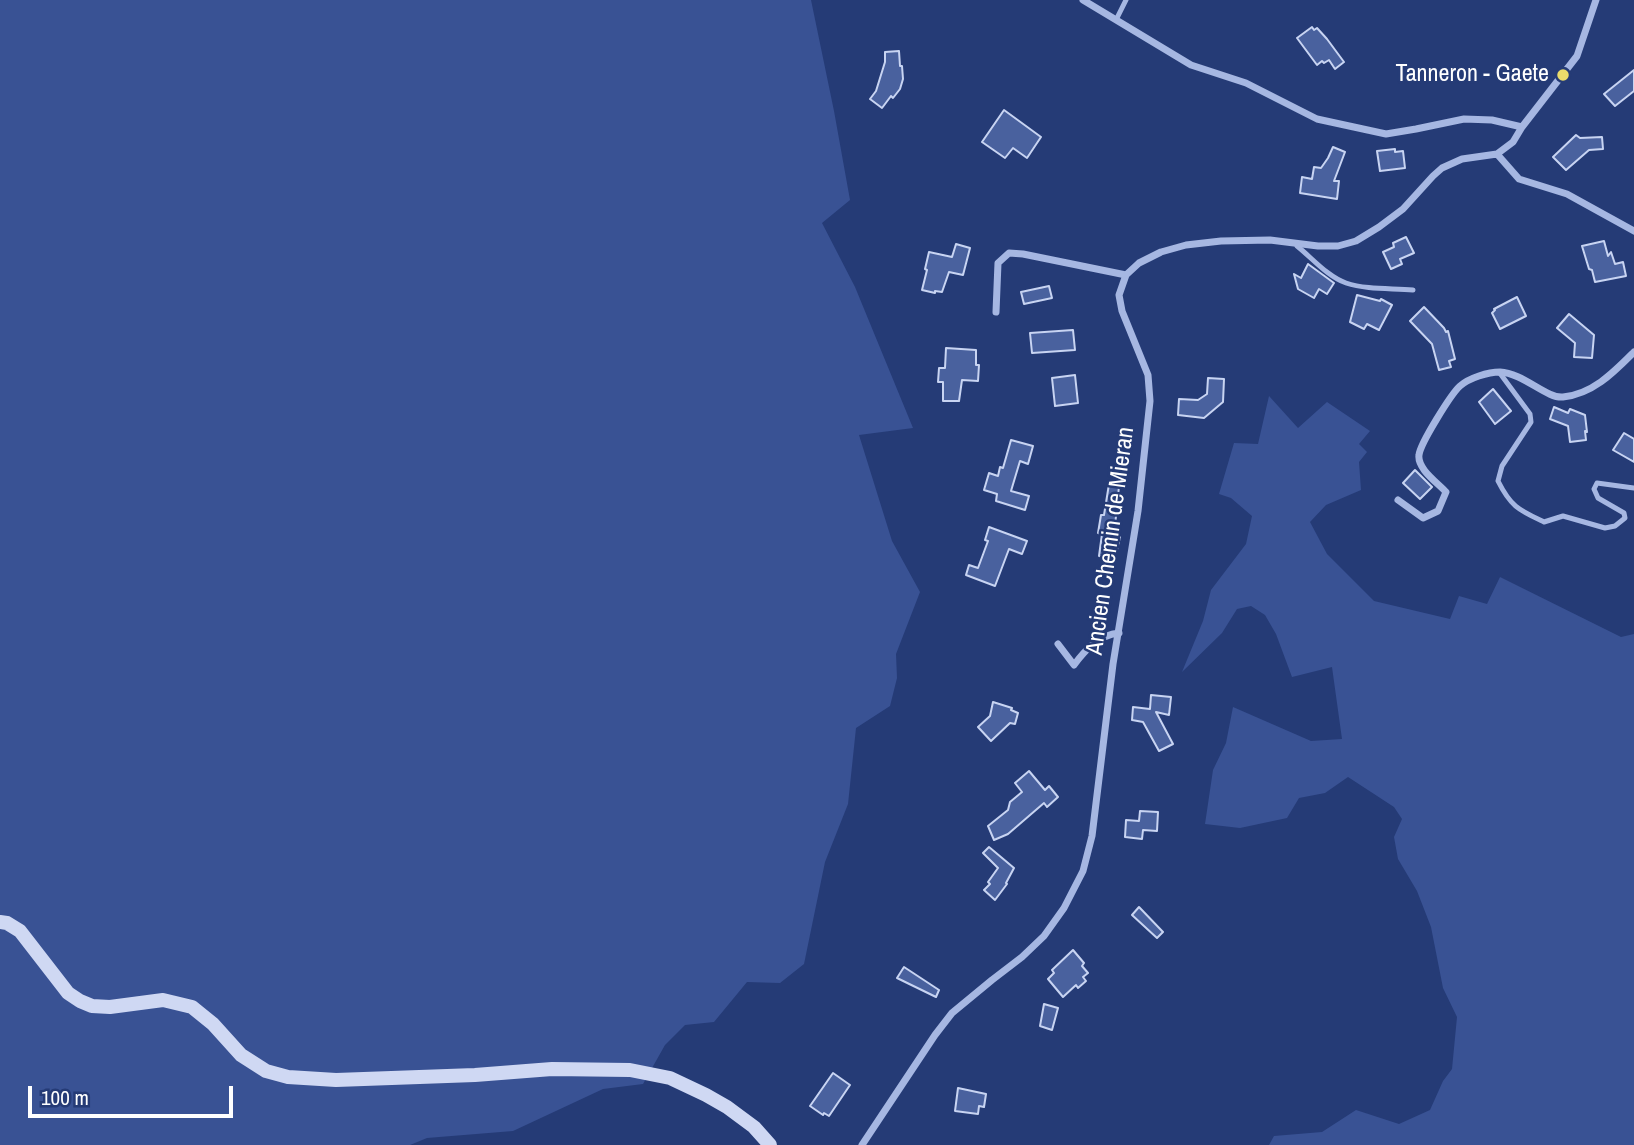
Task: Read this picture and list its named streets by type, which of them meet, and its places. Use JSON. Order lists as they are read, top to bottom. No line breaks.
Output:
{"streets":{"street":["Ancien Chemin de Mieran"]},"places":["Tanneron - Gaete"],"scale_bar":"100 m"}
